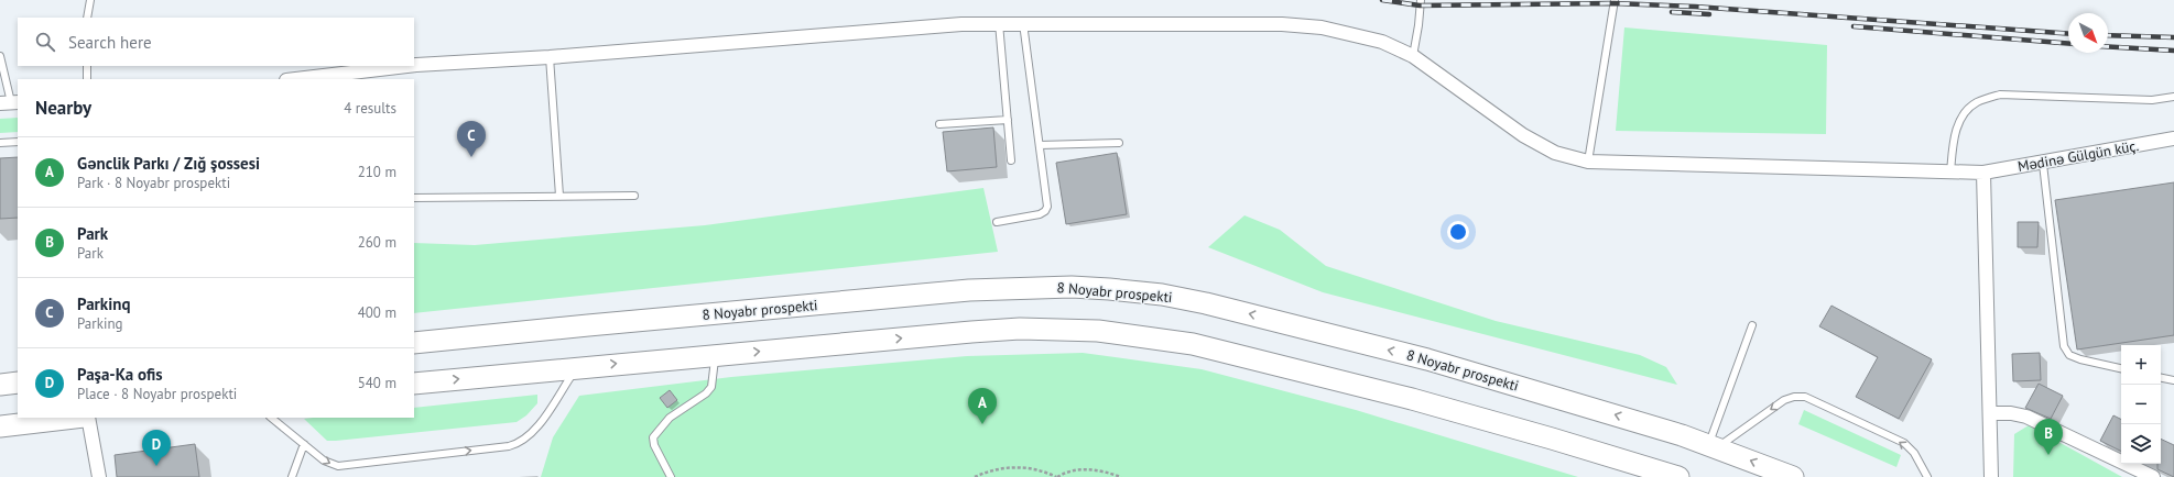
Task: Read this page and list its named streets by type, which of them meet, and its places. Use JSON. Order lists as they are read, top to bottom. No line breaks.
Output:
{"streets":{"highway":["8 Noyabr prospekti"],"street":["Mədinə Gülgün küç."]},"north":"bottom right","page":{"search":"Search here","heading":["Nearby","4 results"],"pins":["C","A","B","D"],"list":[{"mark":"A","name":"Gənclik Parkı / Zığ şossesi","note":"Park · 8 Noyabr prospekti","value":"210 m"},{"mark":"B","name":"Park","note":"Park","value":"260 m"},{"mark":"C","name":"Parkinq","note":"Parking","value":"400 m"},{"mark":"D","name":"Paşa-Ka ofis","note":"Place · 8 Noyabr prospekti","value":"540 m"}],"map_buttons":["+","−"]}}
